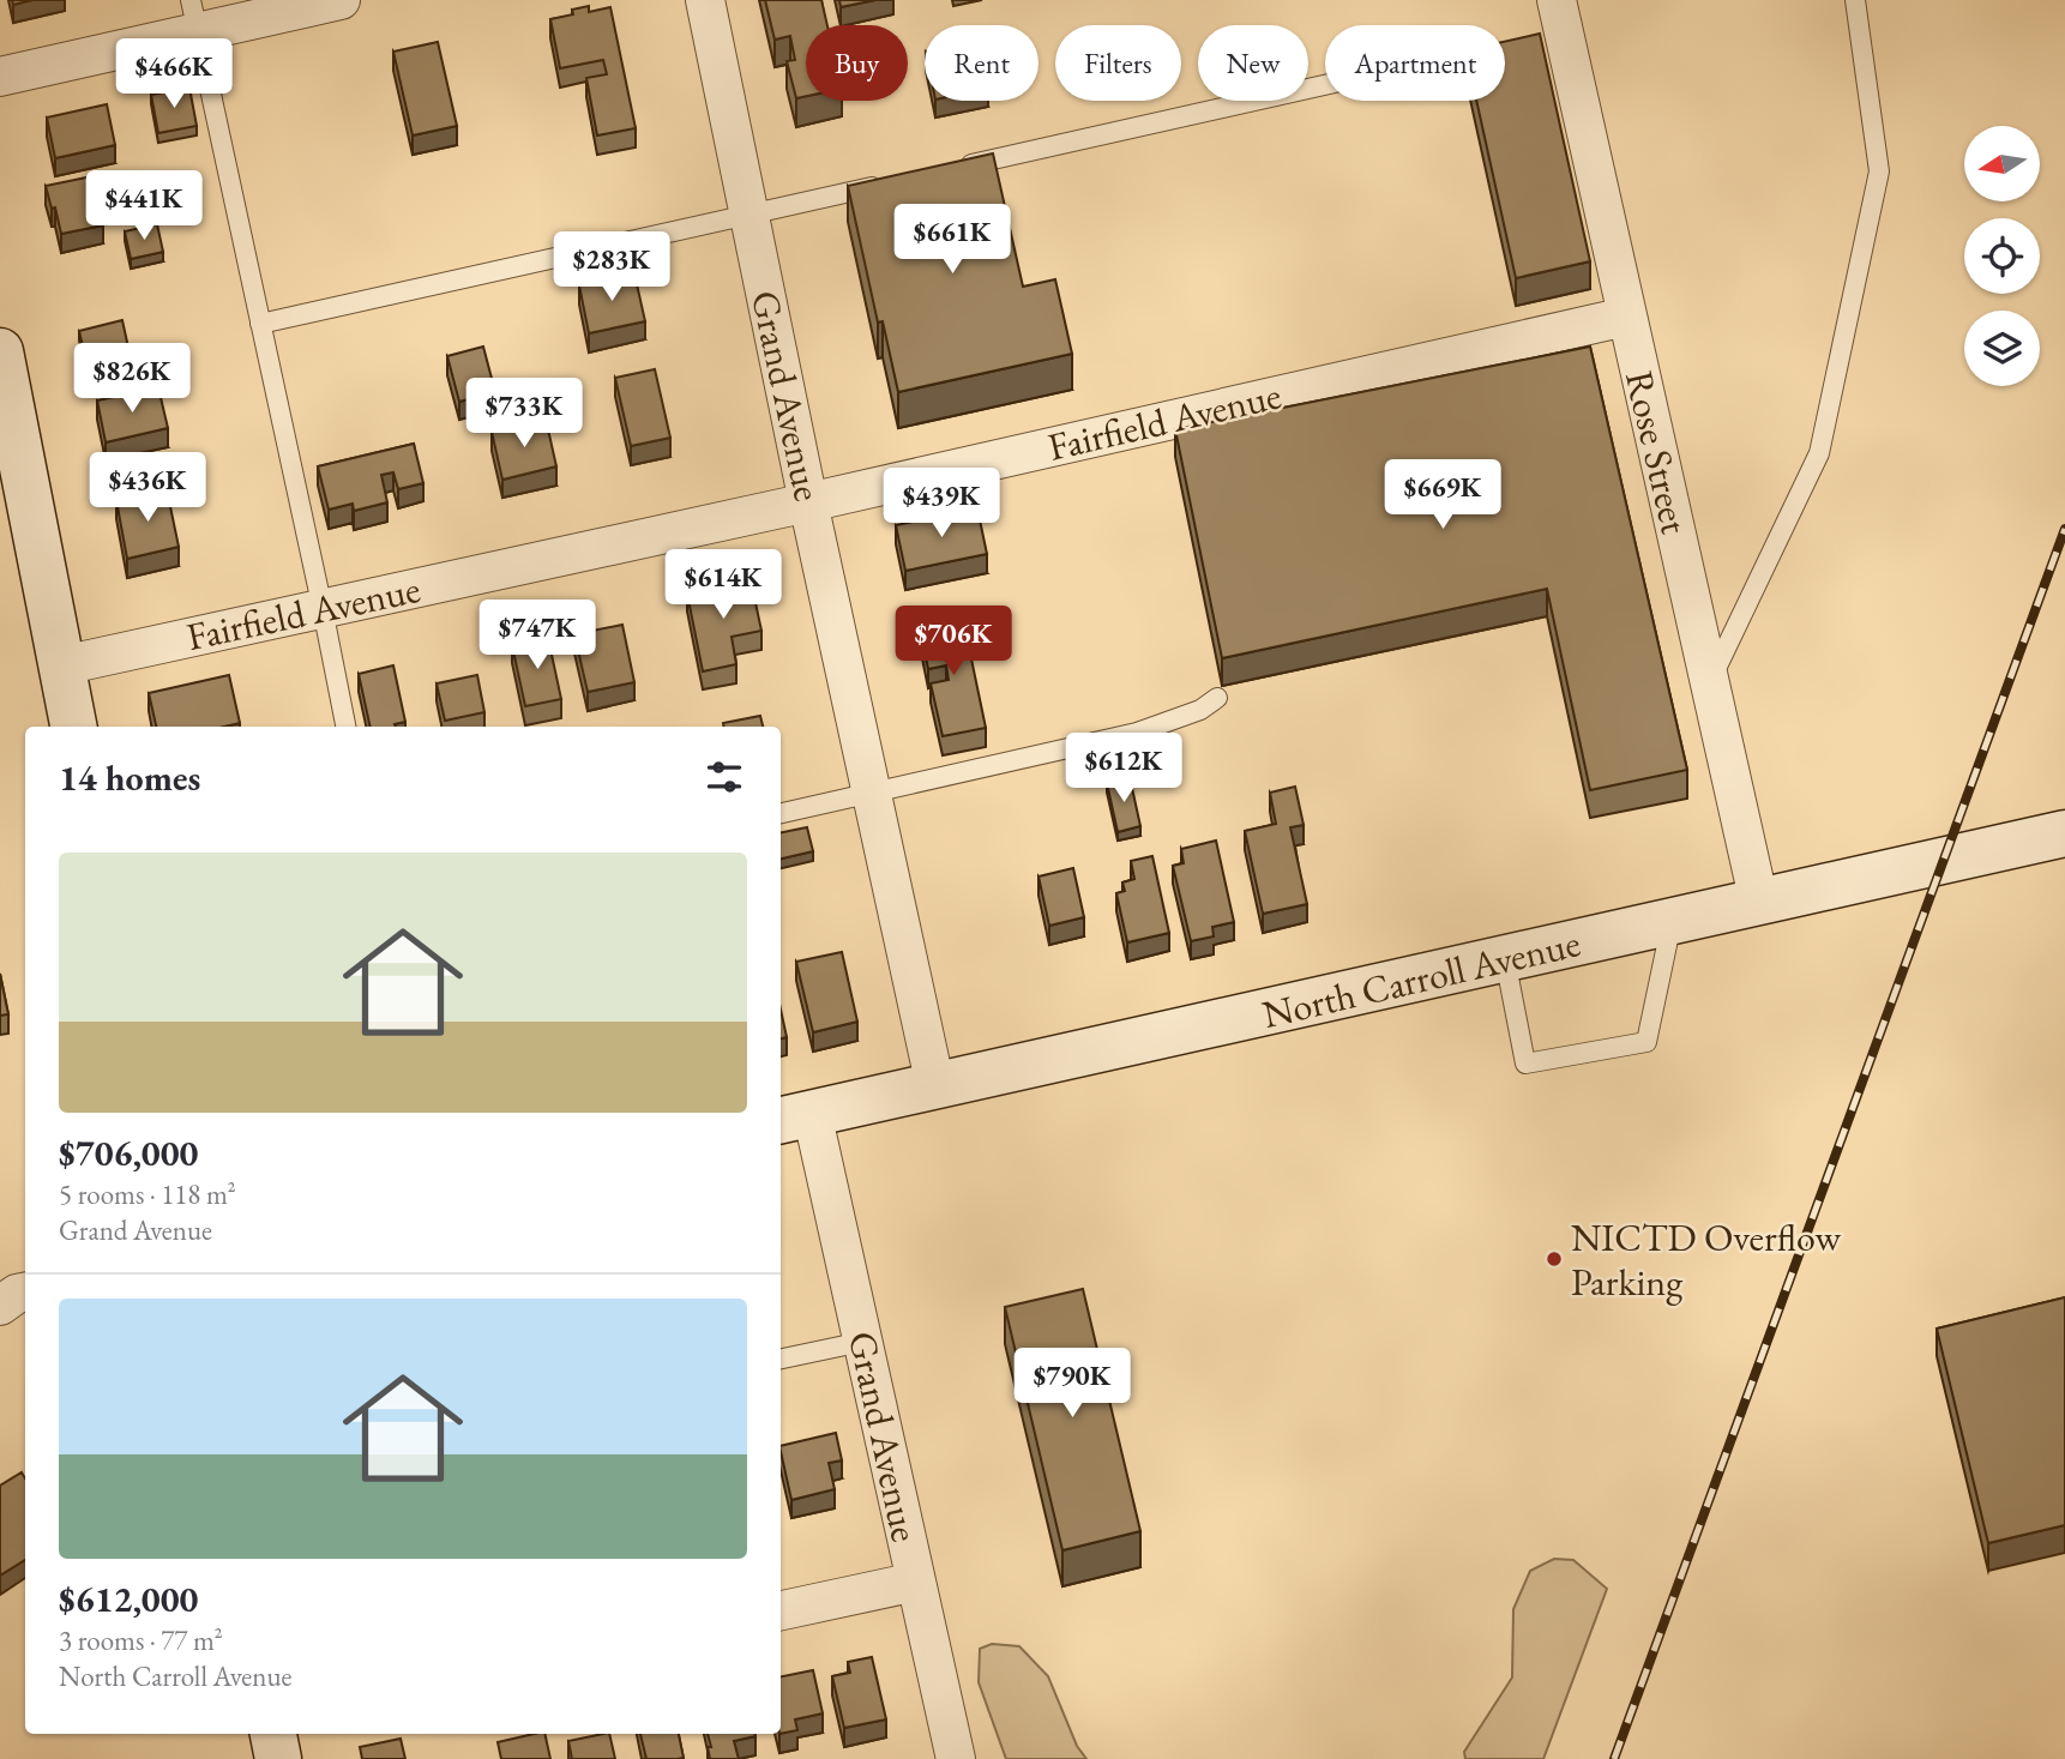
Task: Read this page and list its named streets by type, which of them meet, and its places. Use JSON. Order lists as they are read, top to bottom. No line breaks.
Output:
{"streets":{"street":["Grand Avenue","Fairfield Avenue","Rose Street","North Carroll Avenue"]},"crossings":[["Grand Avenue","Fairfield Avenue"],["Grand Avenue","North Carroll Avenue"],["Fairfield Avenue","Rose Street"],["Rose Street","North Carroll Avenue"]],"places":["NICTD Overflow Parking"],"north":"left","page":{"chip":["Buy","Rent","Filters","New","Apartment"],"price":["$466K","$441K","$661K","$283K","$826K","$733K","$436K","$669K","$439K","$614K","$747K","$706K","$612K","$790K"],"heading":"14 homes","list":[{"name":"$706,000","note":"5 rooms · 118 m² · Grand Avenue"},{"name":"$612,000","note":"3 rooms · 77 m² · North Carroll Avenue"}]}}
